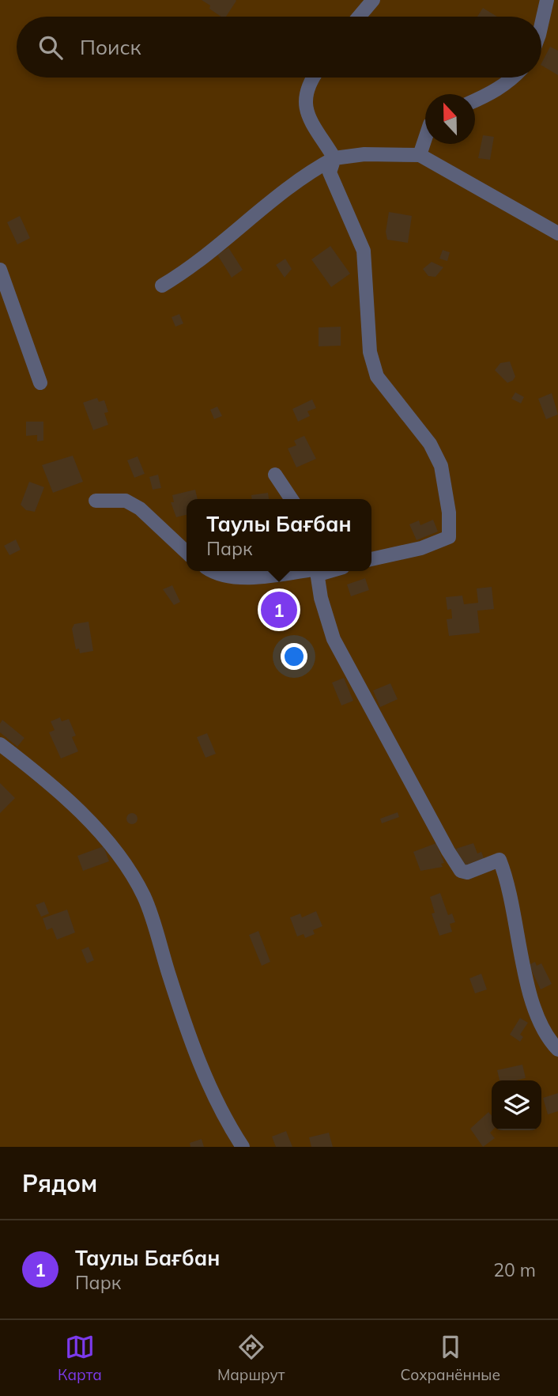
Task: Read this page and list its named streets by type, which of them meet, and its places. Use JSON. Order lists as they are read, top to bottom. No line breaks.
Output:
{"north":"top","page":{"search":"Поиск","popup":["Таулы Бағбан","Парк"],"pins":"1","heading":"Рядом","list":[{"mark":"1","name":"Таулы Бағбан","note":"Парк","value":"20 m"}],"nav":["Карта","Маршрут","Сохранённые"]}}
